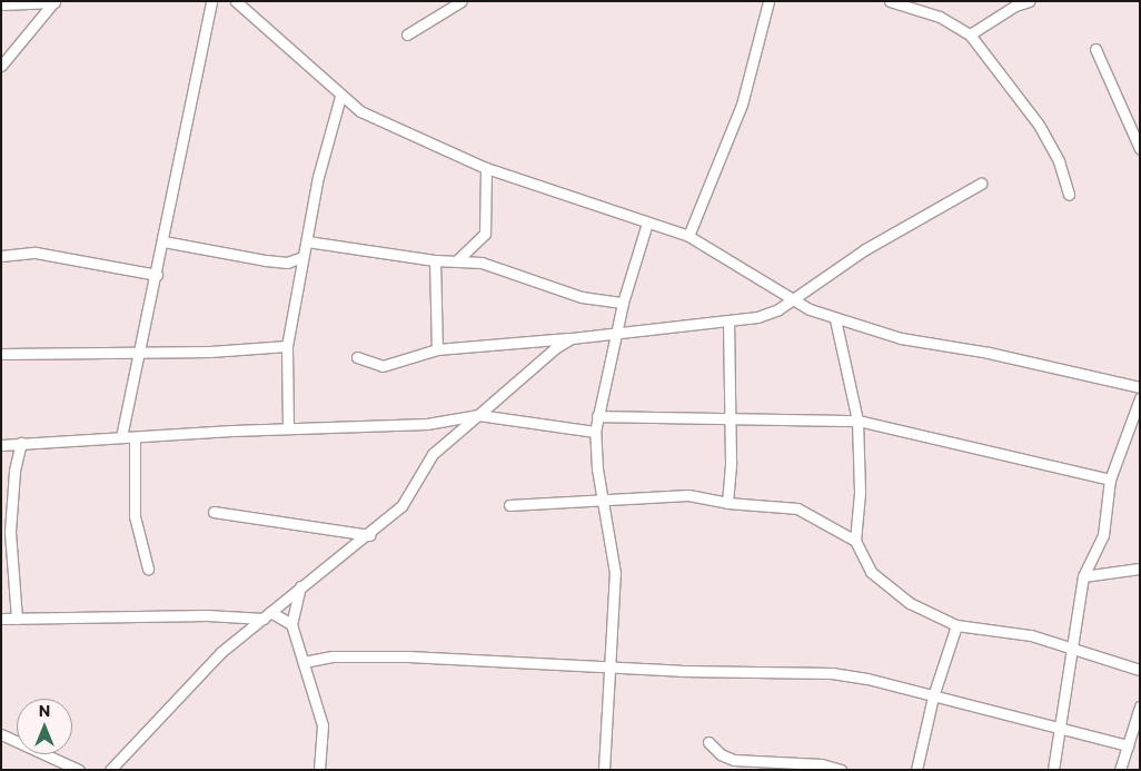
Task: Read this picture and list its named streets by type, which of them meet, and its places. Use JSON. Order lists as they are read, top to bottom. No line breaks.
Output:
{"north":"top"}
